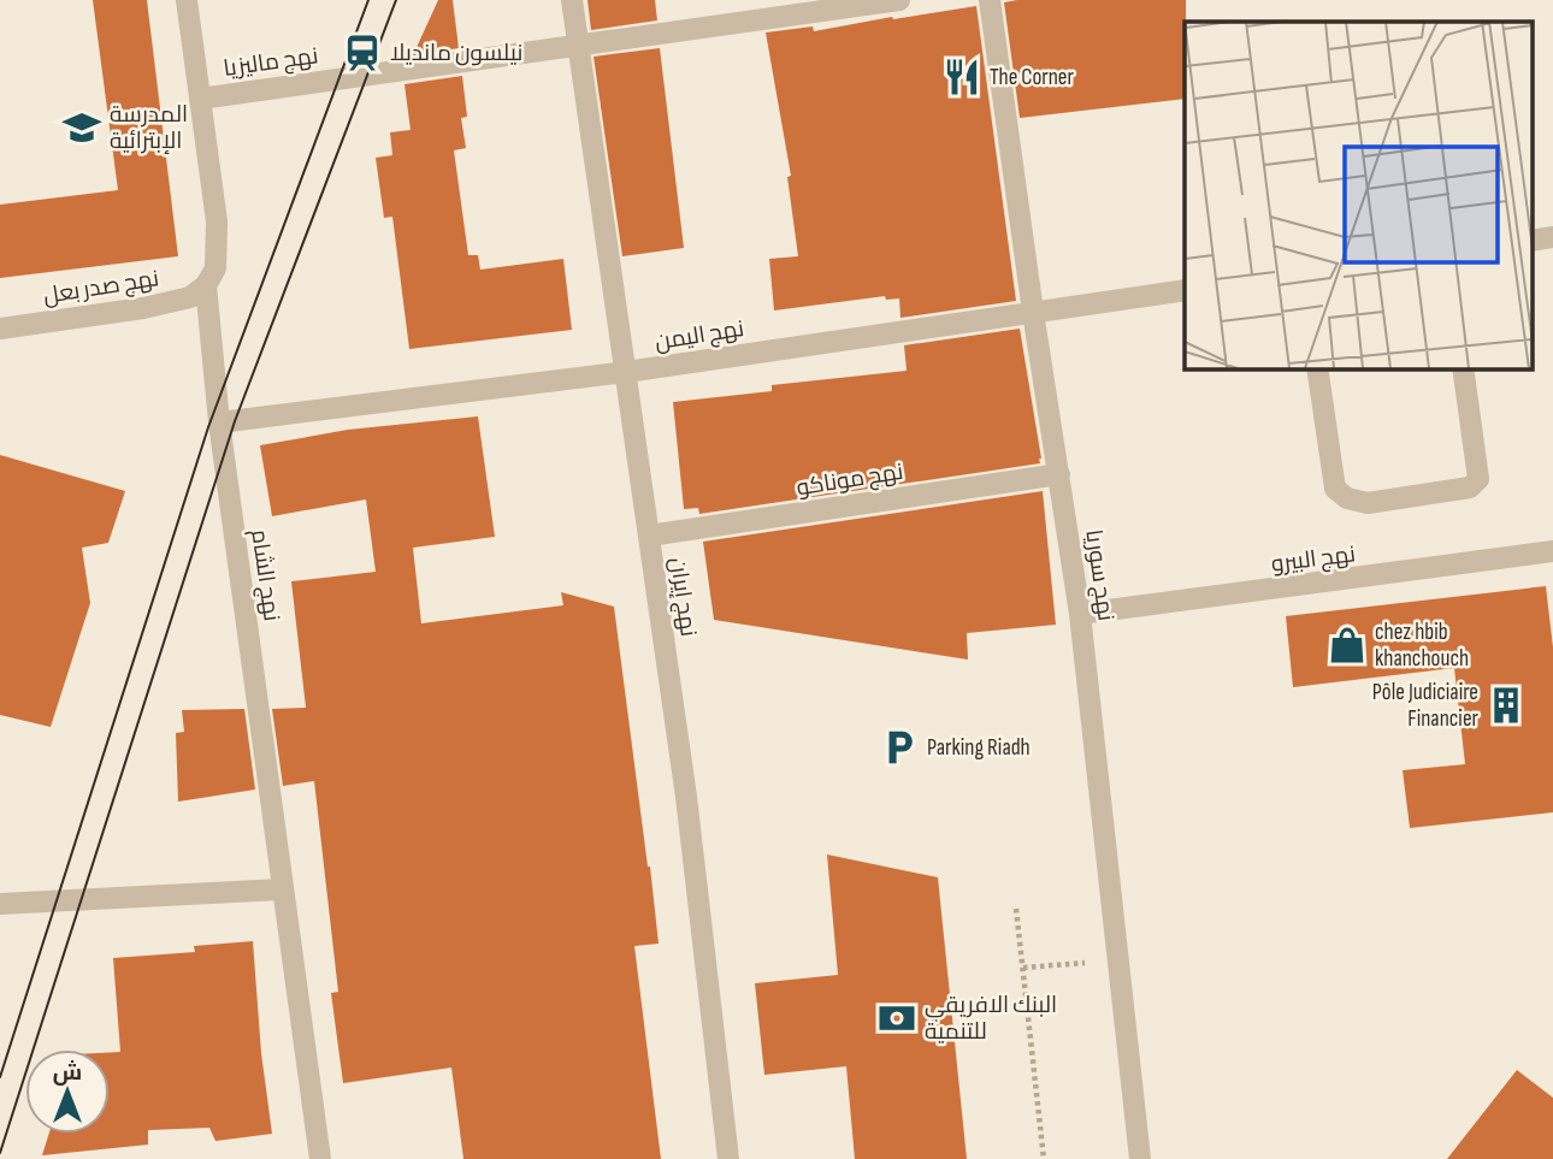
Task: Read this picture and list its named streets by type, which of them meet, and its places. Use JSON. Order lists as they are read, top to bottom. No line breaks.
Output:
{"streets":{"street":["نهج ماليزيا","نهج صدر بعل","نهج اليمن","نهج موناكو","نهج البيرو","نهج الشام","نهج سوريا","نهج إيران"]},"crossings":[["نهج ماليزيا","نهج الشام"],["نهج ماليزيا","نهج إيران"],["نهج صدر بعل","نهج الشام"],["نهج اليمن","نهج الشام"],["نهج اليمن","نهج سوريا"],["نهج اليمن","نهج إيران"],["نهج موناكو","نهج سوريا"],["نهج موناكو","نهج إيران"],["نهج البيرو","نهج سوريا"]],"places":{"station":["نيلسون مانديلا"],"restaurant":["The Corner"],"school or university":["المدرسة الإبترائية"],"shop":["chez hbib khanchouch"],"building":["Pôle Judiciaire Financier"],"parking":["Parking Riadh"],"bank":["البنك الافريقي للتنمية"]},"north":"top"}
